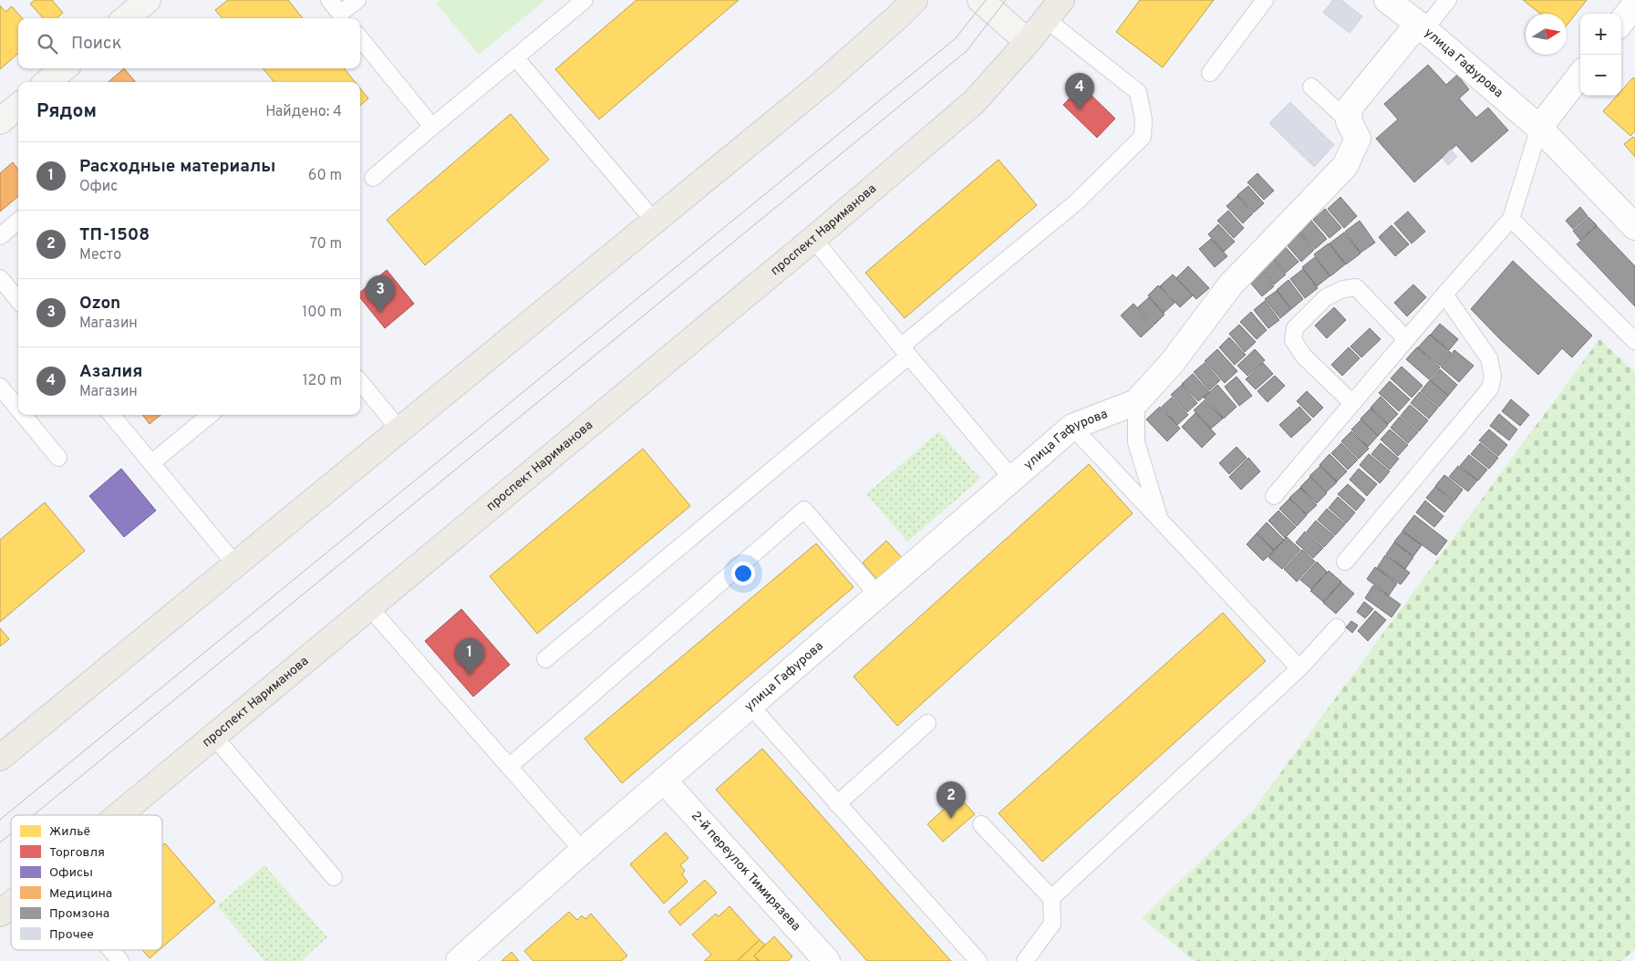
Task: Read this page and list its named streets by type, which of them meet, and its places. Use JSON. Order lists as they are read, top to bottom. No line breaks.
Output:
{"streets":{"main road":["проспект Нариманова"],"street":["улица Гафурова","2-й переулок Тимирязева"]},"crossings":[["улица Гафурова","2-й переулок Тимирязева"]],"legend":["Жильё","Торговля","Офисы","Медицина","Промзона","Прочее"],"north":"right","page":{"map_buttons":["+","−"],"search":"Поиск","pins":["4","3","1","2"],"heading":["Рядом","Найдено: 4"],"list":[{"mark":"1","name":"Расходные материалы","note":"Офис","value":"60 m"},{"mark":"2","name":"ТП-1508","note":"Место","value":"70 m"},{"mark":"3","name":"Ozon","note":"Магазин","value":"100 m"},{"mark":"4","name":"Азалия","note":"Магазин","value":"120 m"}]}}
